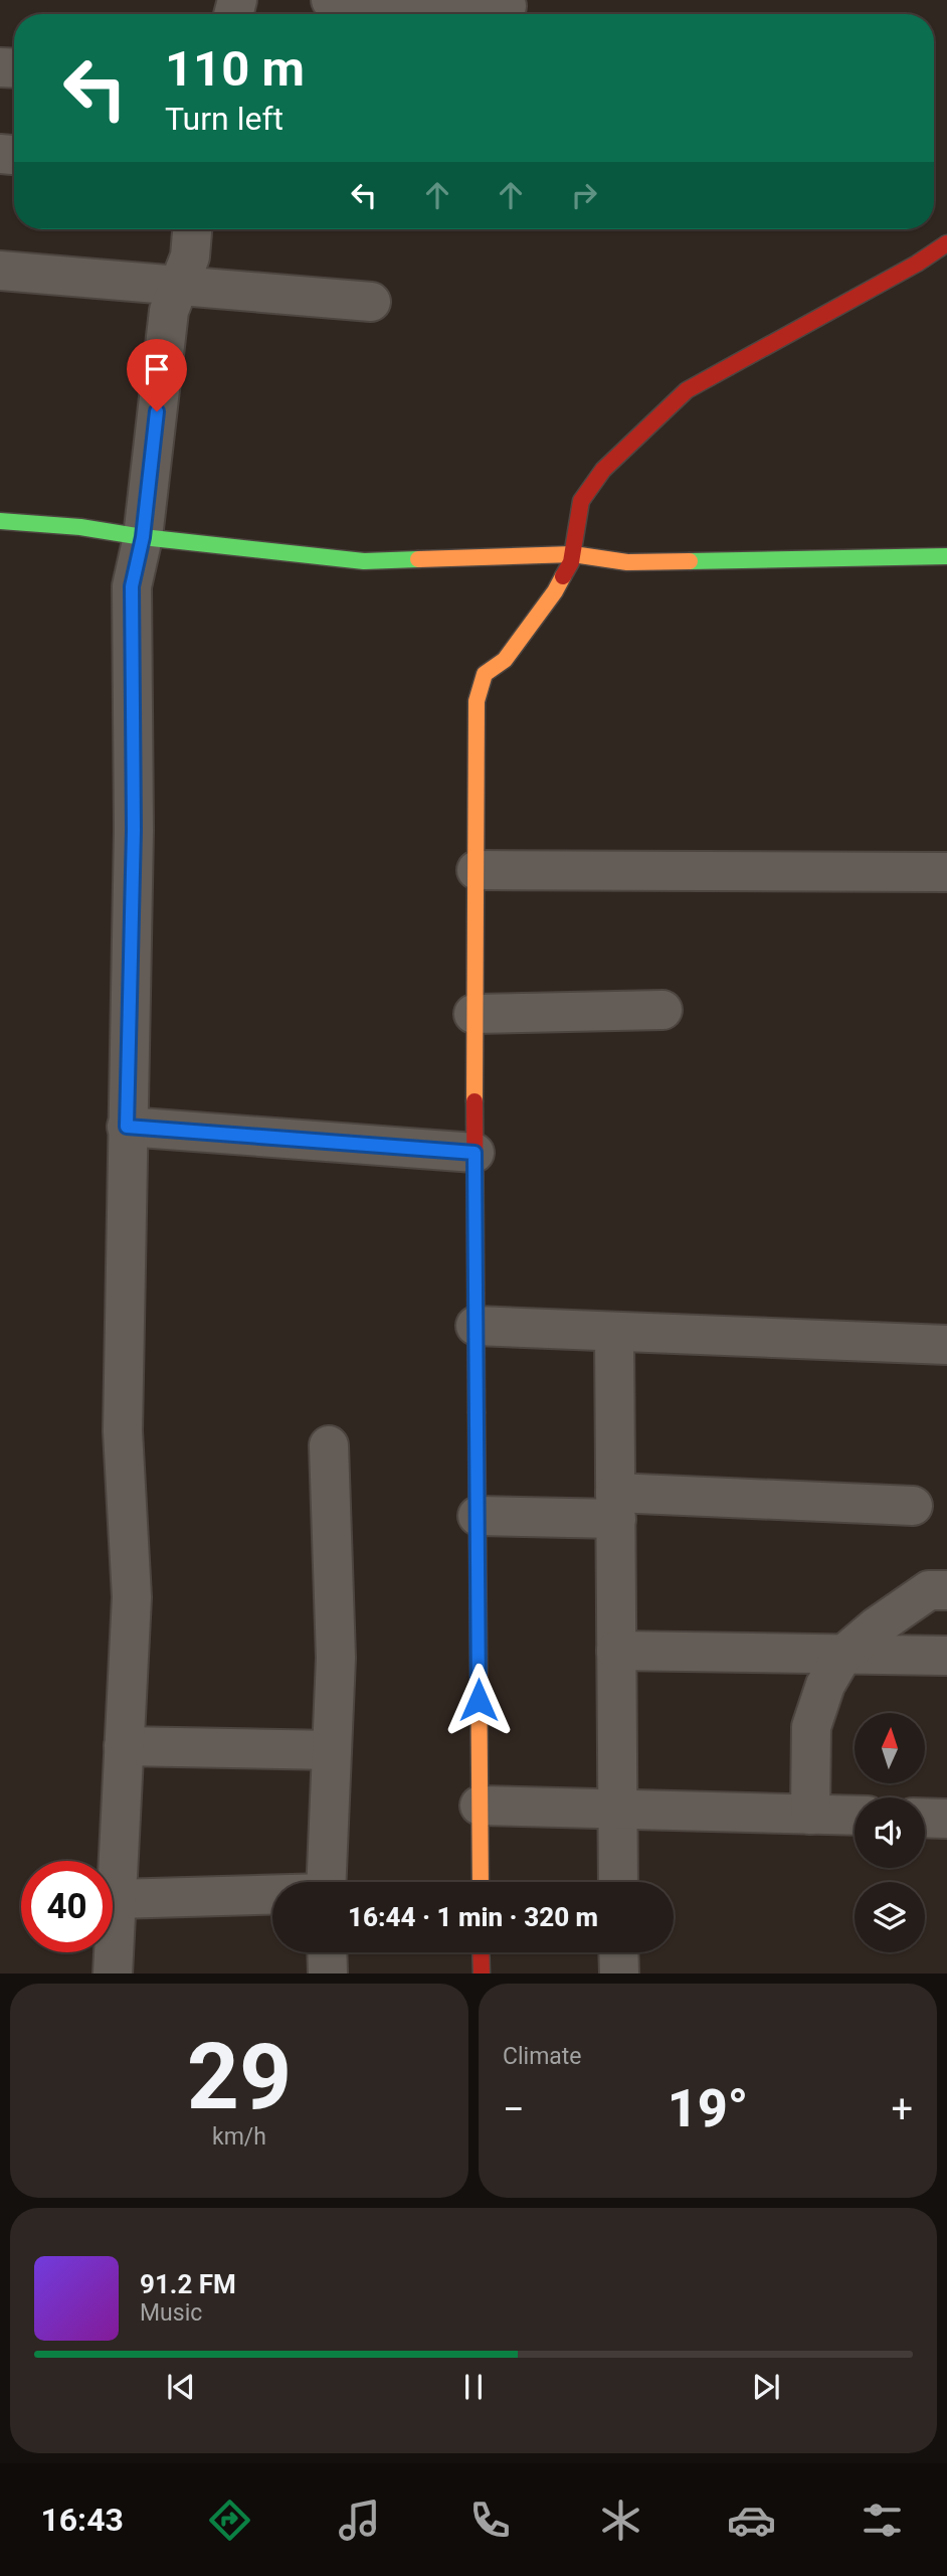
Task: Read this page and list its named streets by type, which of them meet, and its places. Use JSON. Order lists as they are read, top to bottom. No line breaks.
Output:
{"north":"top","page":{"turn":["110 m","Turn left"],"limit":"40","trip":"16:44 · 1 min · 320 m","tile":[["29","km/h"],"Climate"],"heat":["−","19°","+"],"song":["91.2 FM","Music"],"tabs":"16:43"}}
